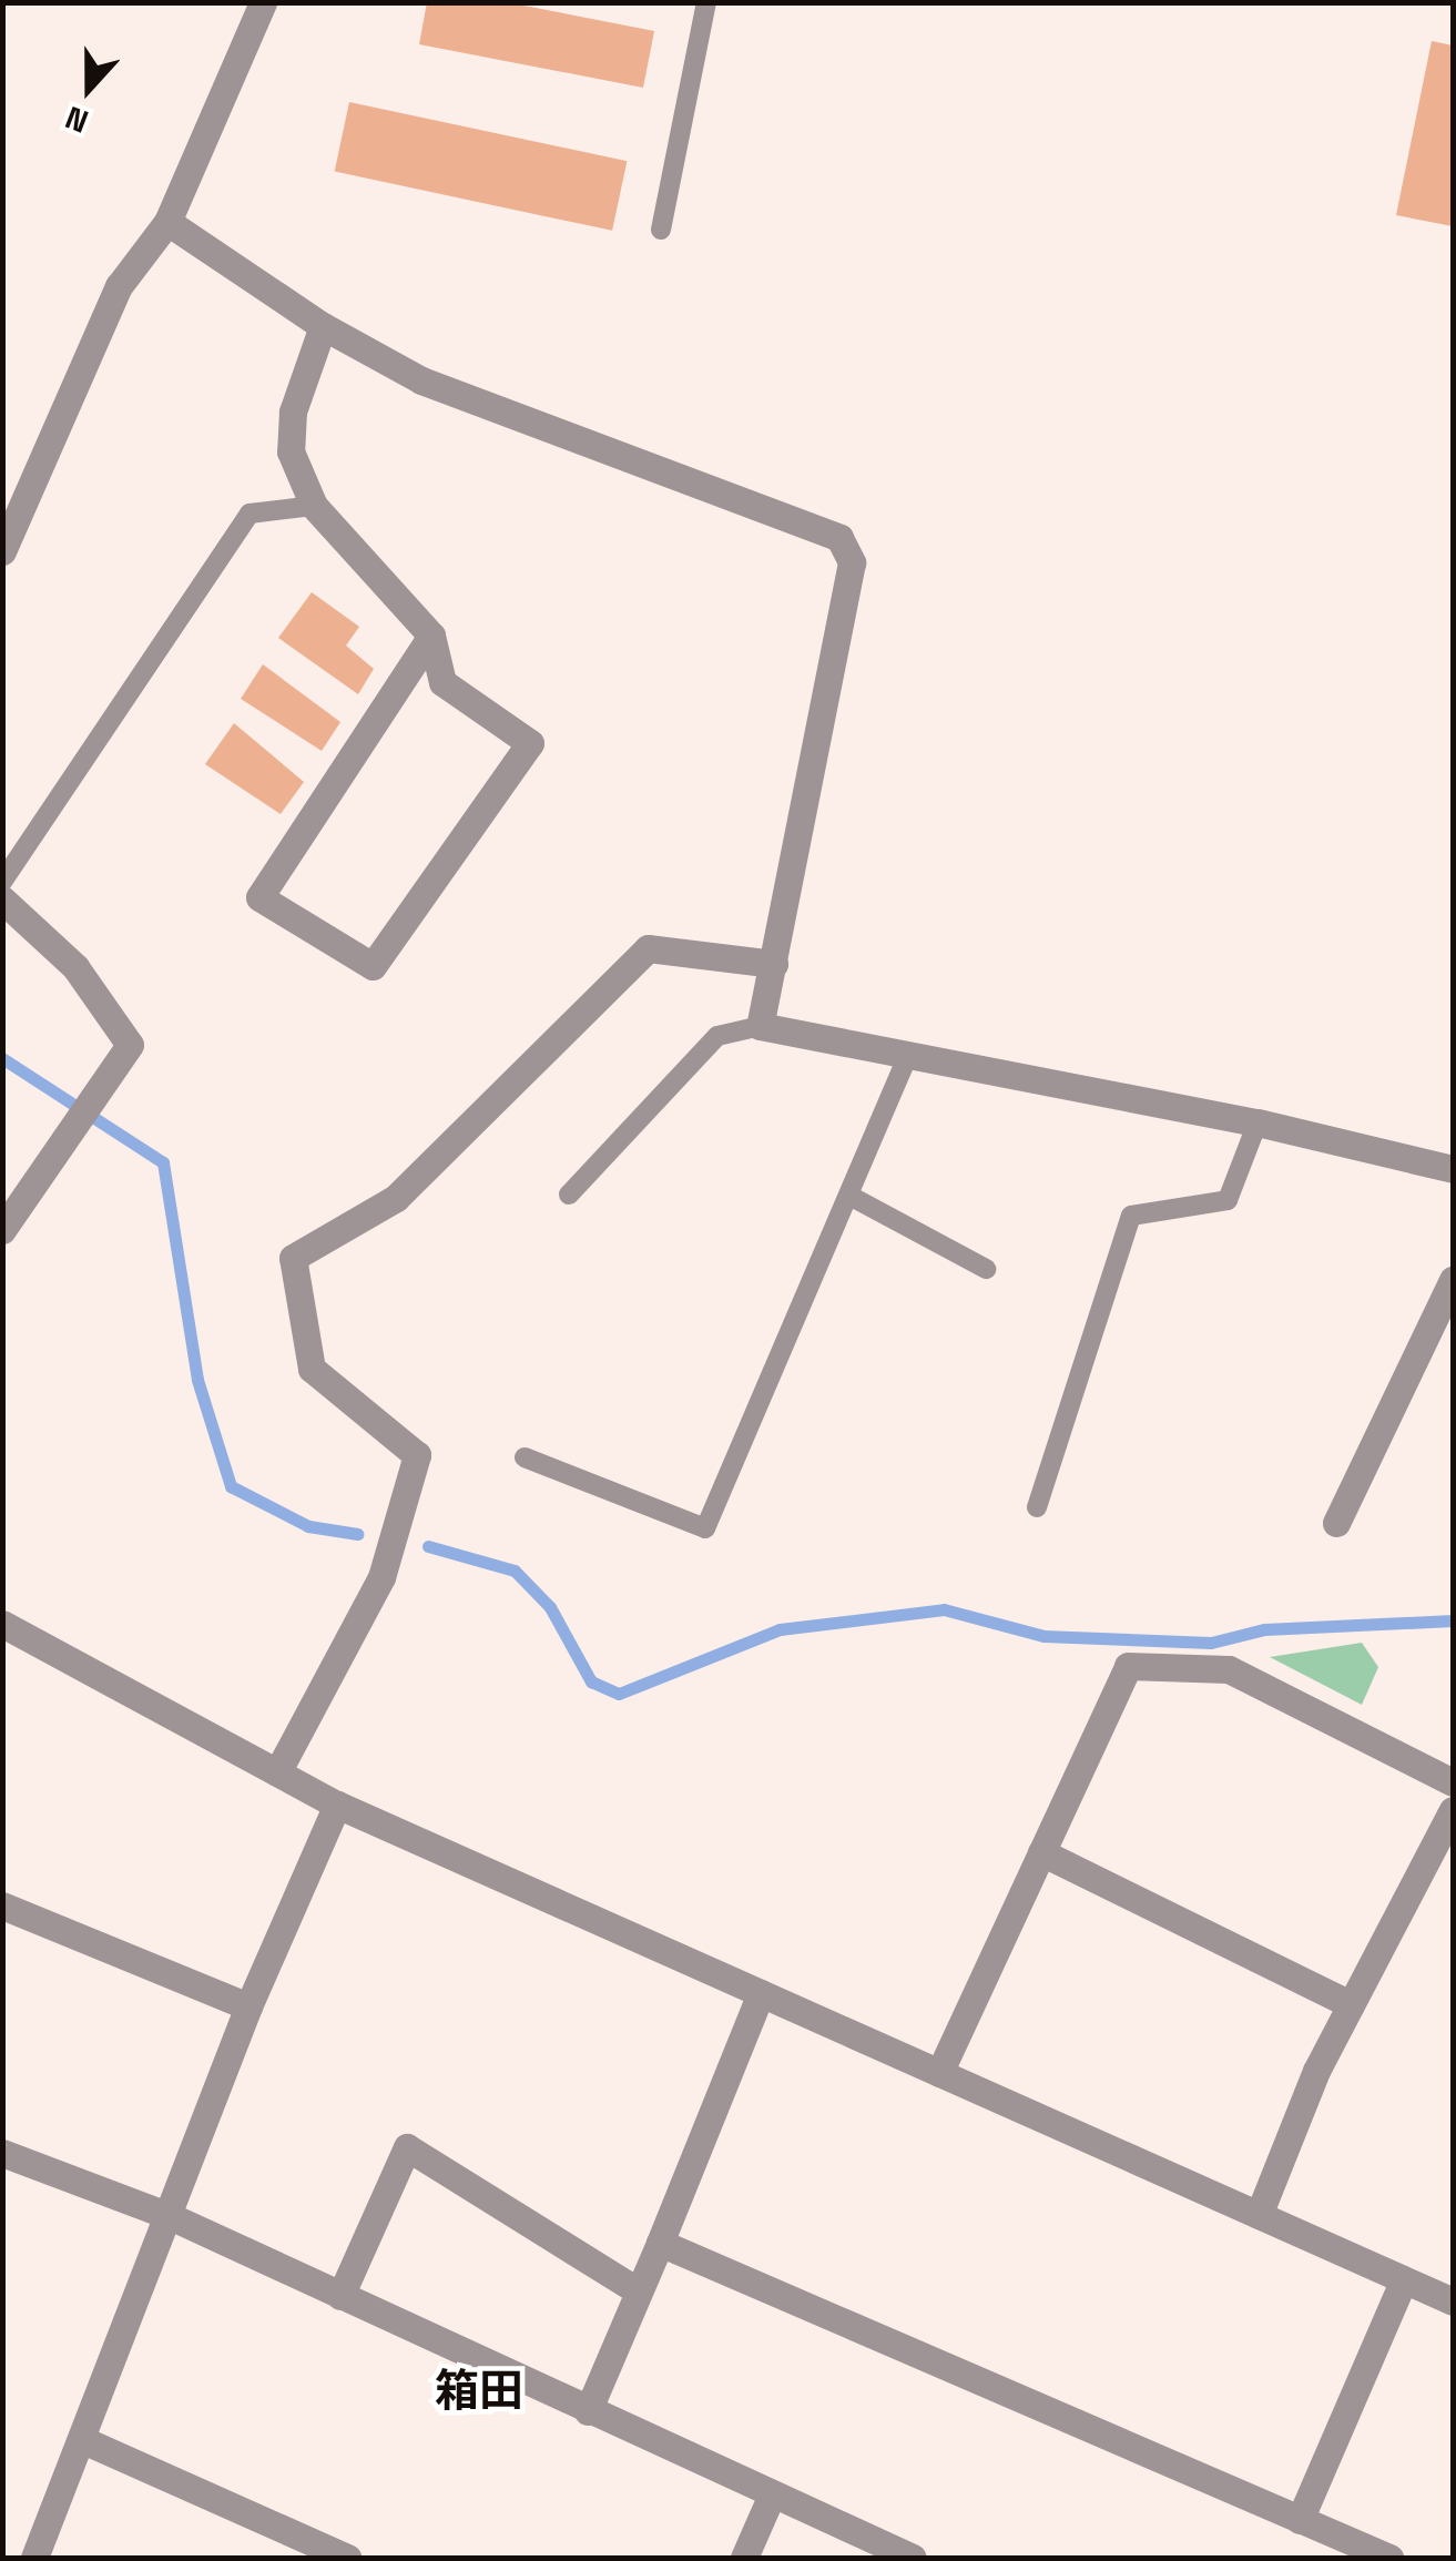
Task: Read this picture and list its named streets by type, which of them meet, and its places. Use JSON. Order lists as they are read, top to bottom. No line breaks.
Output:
{"districts":["箱田"],"north":"bottom"}
